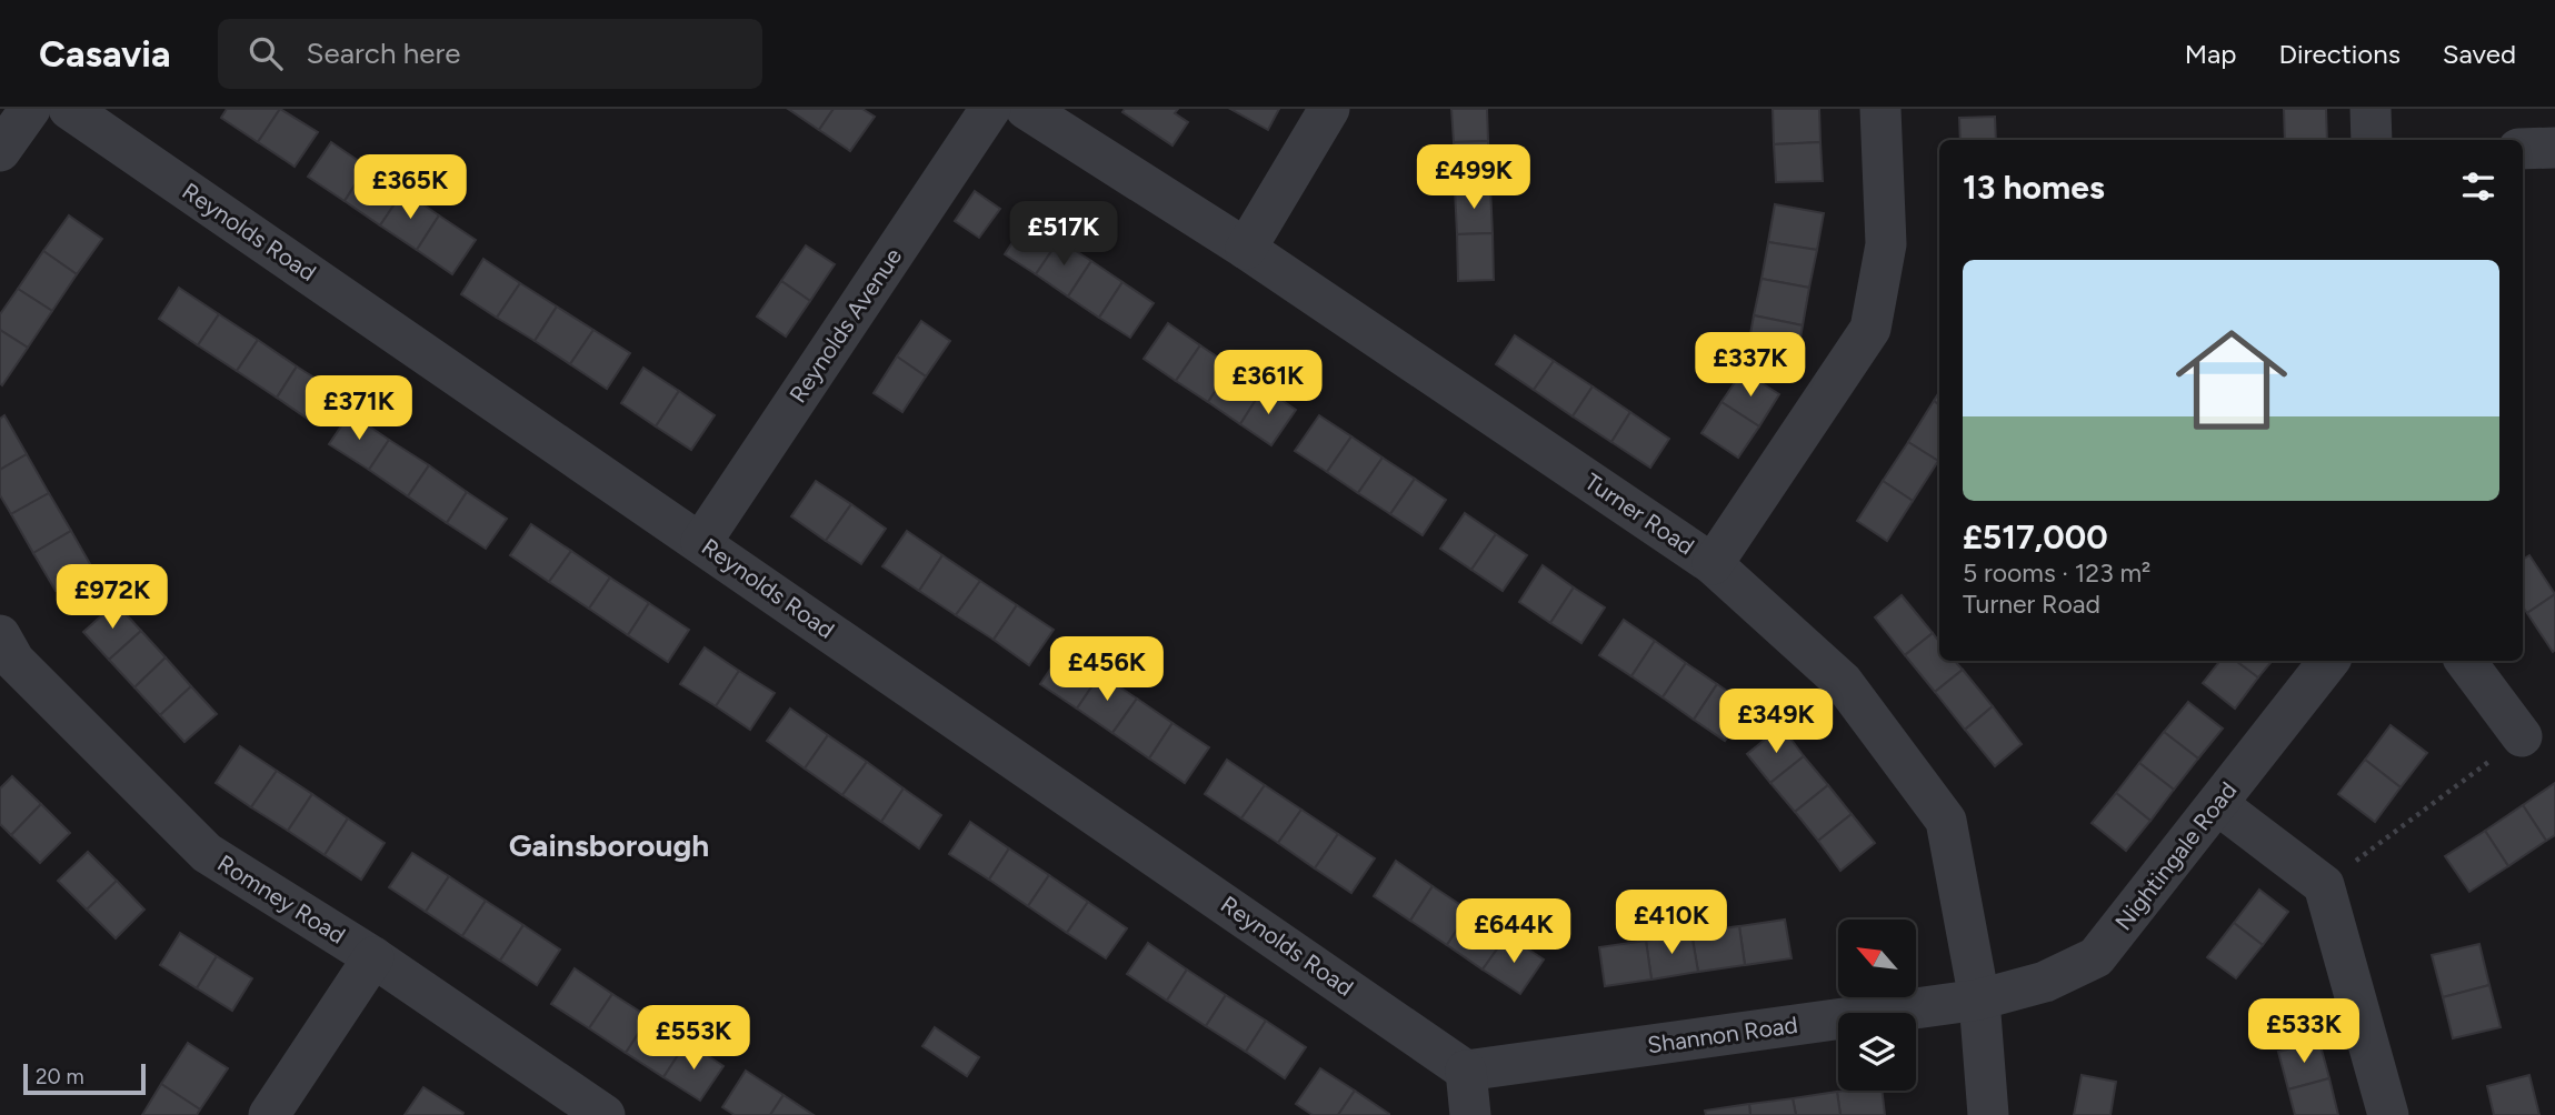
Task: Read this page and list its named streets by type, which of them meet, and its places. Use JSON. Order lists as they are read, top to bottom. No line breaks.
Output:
{"streets":{"street":["Reynolds Road","Reynolds Avenue","Turner Road","Nightingale Road","Romney Road","Shannon Road"]},"crossings":[["Reynolds Road","Reynolds Avenue"],["Reynolds Road","Shannon Road"],["Turner Road","Nightingale Road"],["Turner Road","Shannon Road"],["Nightingale Road","Shannon Road"]],"districts":["Gainsborough"],"scale_bar":"20 m","north":"top left","page":{"header":"Casavia","search":"Search here","nav":["Map","Directions","Saved"],"heading":"13 homes","price":["£499K","£365K","£517K","£337K","£361K","£371K","£972K","£456K","£349K","£410K","£644K","£533K","£553K"],"list":[{"name":"£517,000","note":"5 rooms · 123 m² · Turner Road"}],"scale":"20 m"}}
